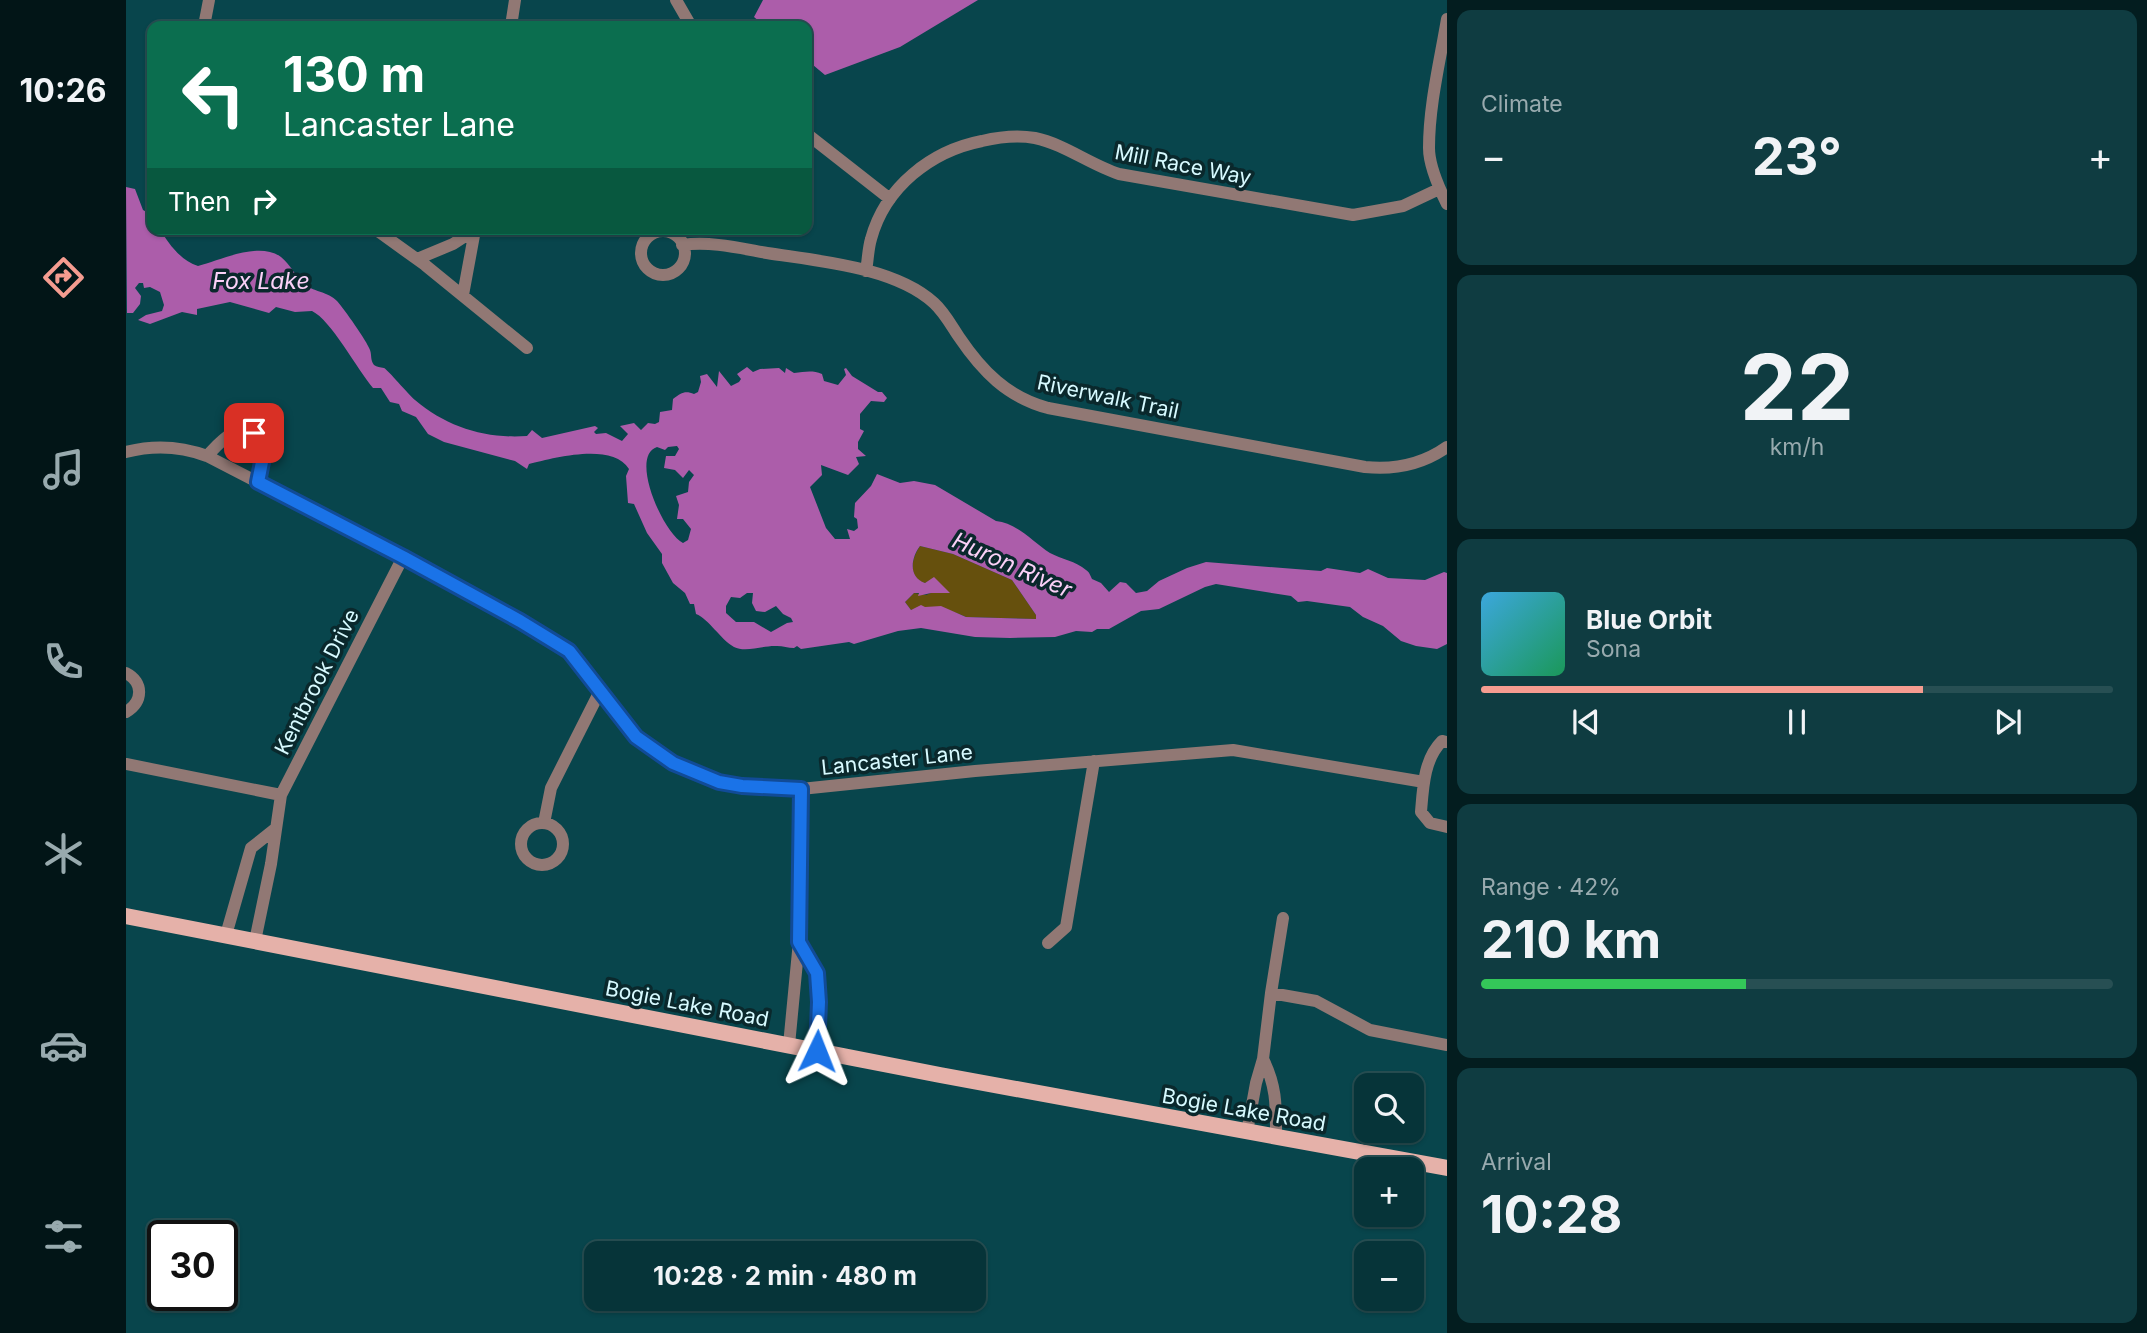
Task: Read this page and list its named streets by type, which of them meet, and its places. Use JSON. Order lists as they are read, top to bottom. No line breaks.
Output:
{"streets":{"main road":["Bogie Lake Road"],"street":["Mill Race Way","Riverwalk Trail","Kentbrook Drive","Lancaster Lane"]},"crossings":[["Mill Race Way","Riverwalk Trail"],["Kentbrook Drive","Lancaster Lane"],["Kentbrook Drive","Bogie Lake Road"]],"water":["Fox Lake","Huron River"],"page":{"tabs":"10:26","tile":["Climate",["22","km/h"],["Range · 42%","210 km"],["Arrival","10:28"]],"turn":["130 m","Lancaster Lane"],"heat":["−","23°","+"],"then":"Then","song":["Blue Orbit","Sona"],"map_buttons":["+","−"],"limit":"30","trip":"10:28 · 2 min · 480 m"}}
